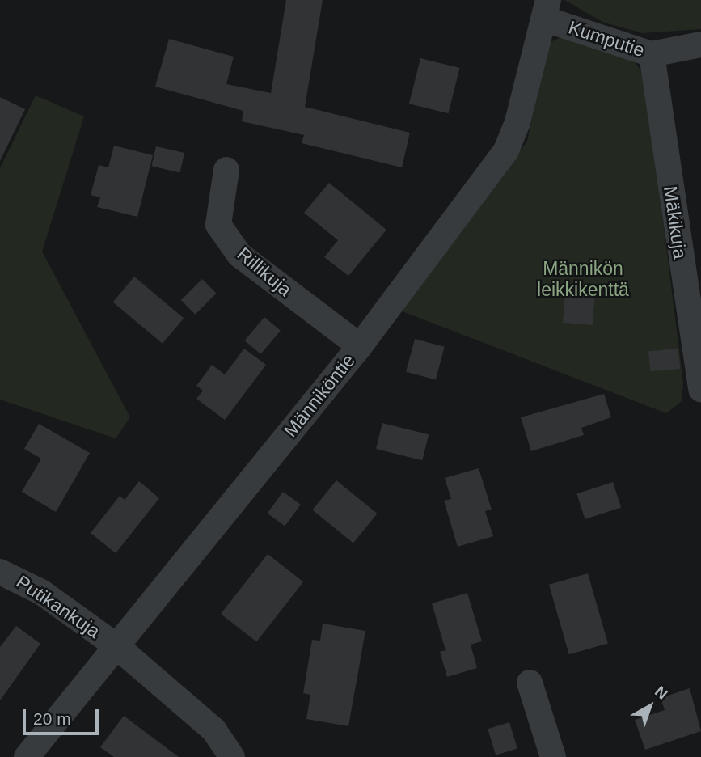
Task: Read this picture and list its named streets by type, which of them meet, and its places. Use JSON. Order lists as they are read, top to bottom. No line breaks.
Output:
{"streets":{"street":["Kumputie","Mäkikuja","Rillikuja","Männiköntie","Putikankuja"]},"crossings":[["Kumputie","Mäkikuja"],["Kumputie","Männiköntie"],["Rillikuja","Männiköntie"],["Männiköntie","Putikankuja"]],"parks":["Männikön leikkikenttä"],"scale_bar":"20 m","north":"top right"}
